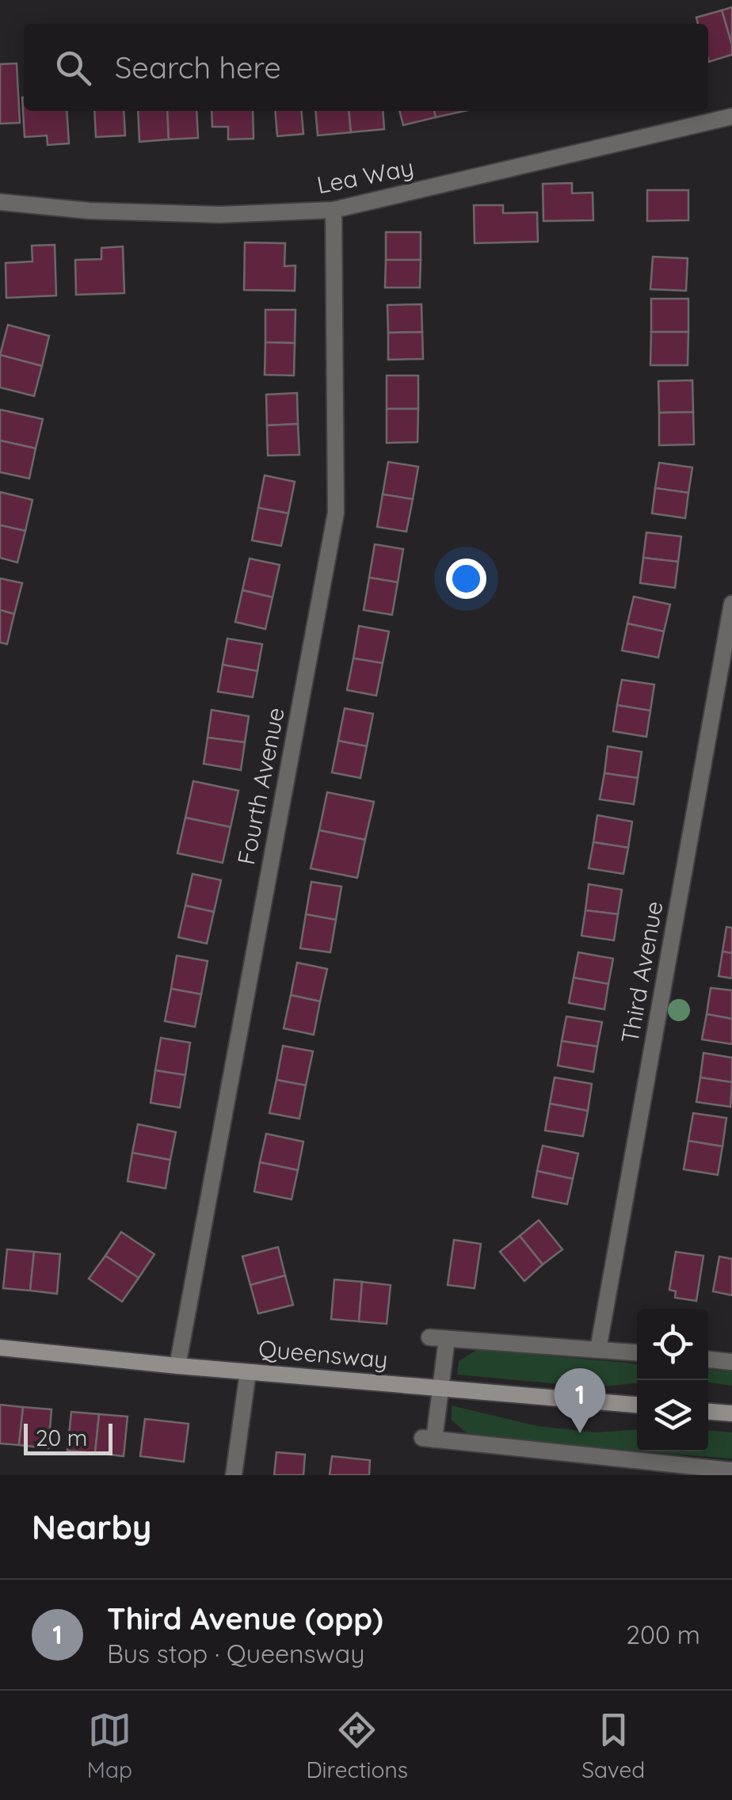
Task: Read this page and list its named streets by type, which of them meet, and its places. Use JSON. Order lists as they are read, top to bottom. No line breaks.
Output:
{"streets":{"street":["Lea Way","Fourth Avenue","Third Avenue","Queensway"]},"crossings":[["Lea Way","Fourth Avenue"],["Fourth Avenue","Queensway"]],"scale_bar":"20 m","page":{"search":"Search here","pins":"1","scale":"20 m","heading":"Nearby","list":[{"mark":"1","name":"Third Avenue (opp)","note":"Bus stop · Queensway","value":"200 m"}],"nav":["Map","Directions","Saved"]}}
